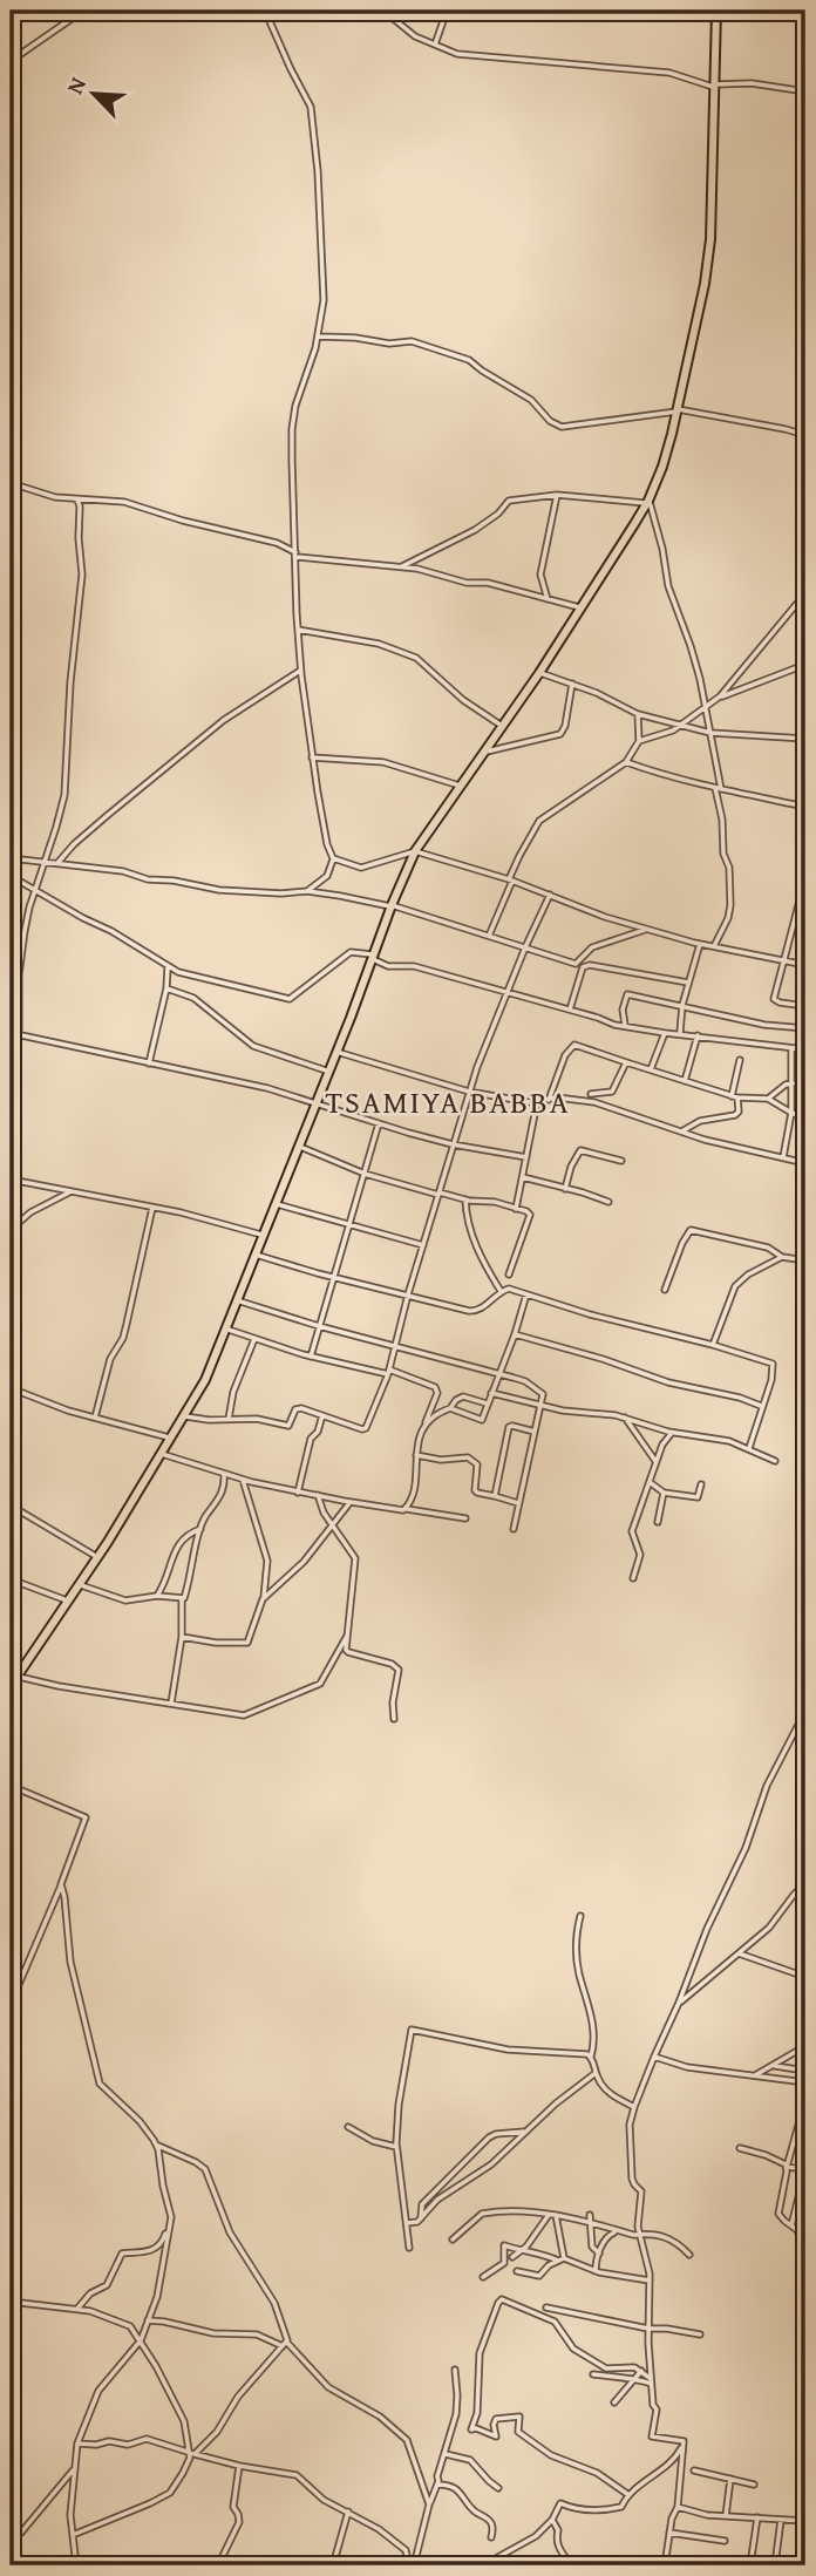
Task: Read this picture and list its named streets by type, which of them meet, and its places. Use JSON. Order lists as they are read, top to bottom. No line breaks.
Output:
{"districts":["TSAMIYA BABBA"],"north":"top left"}
